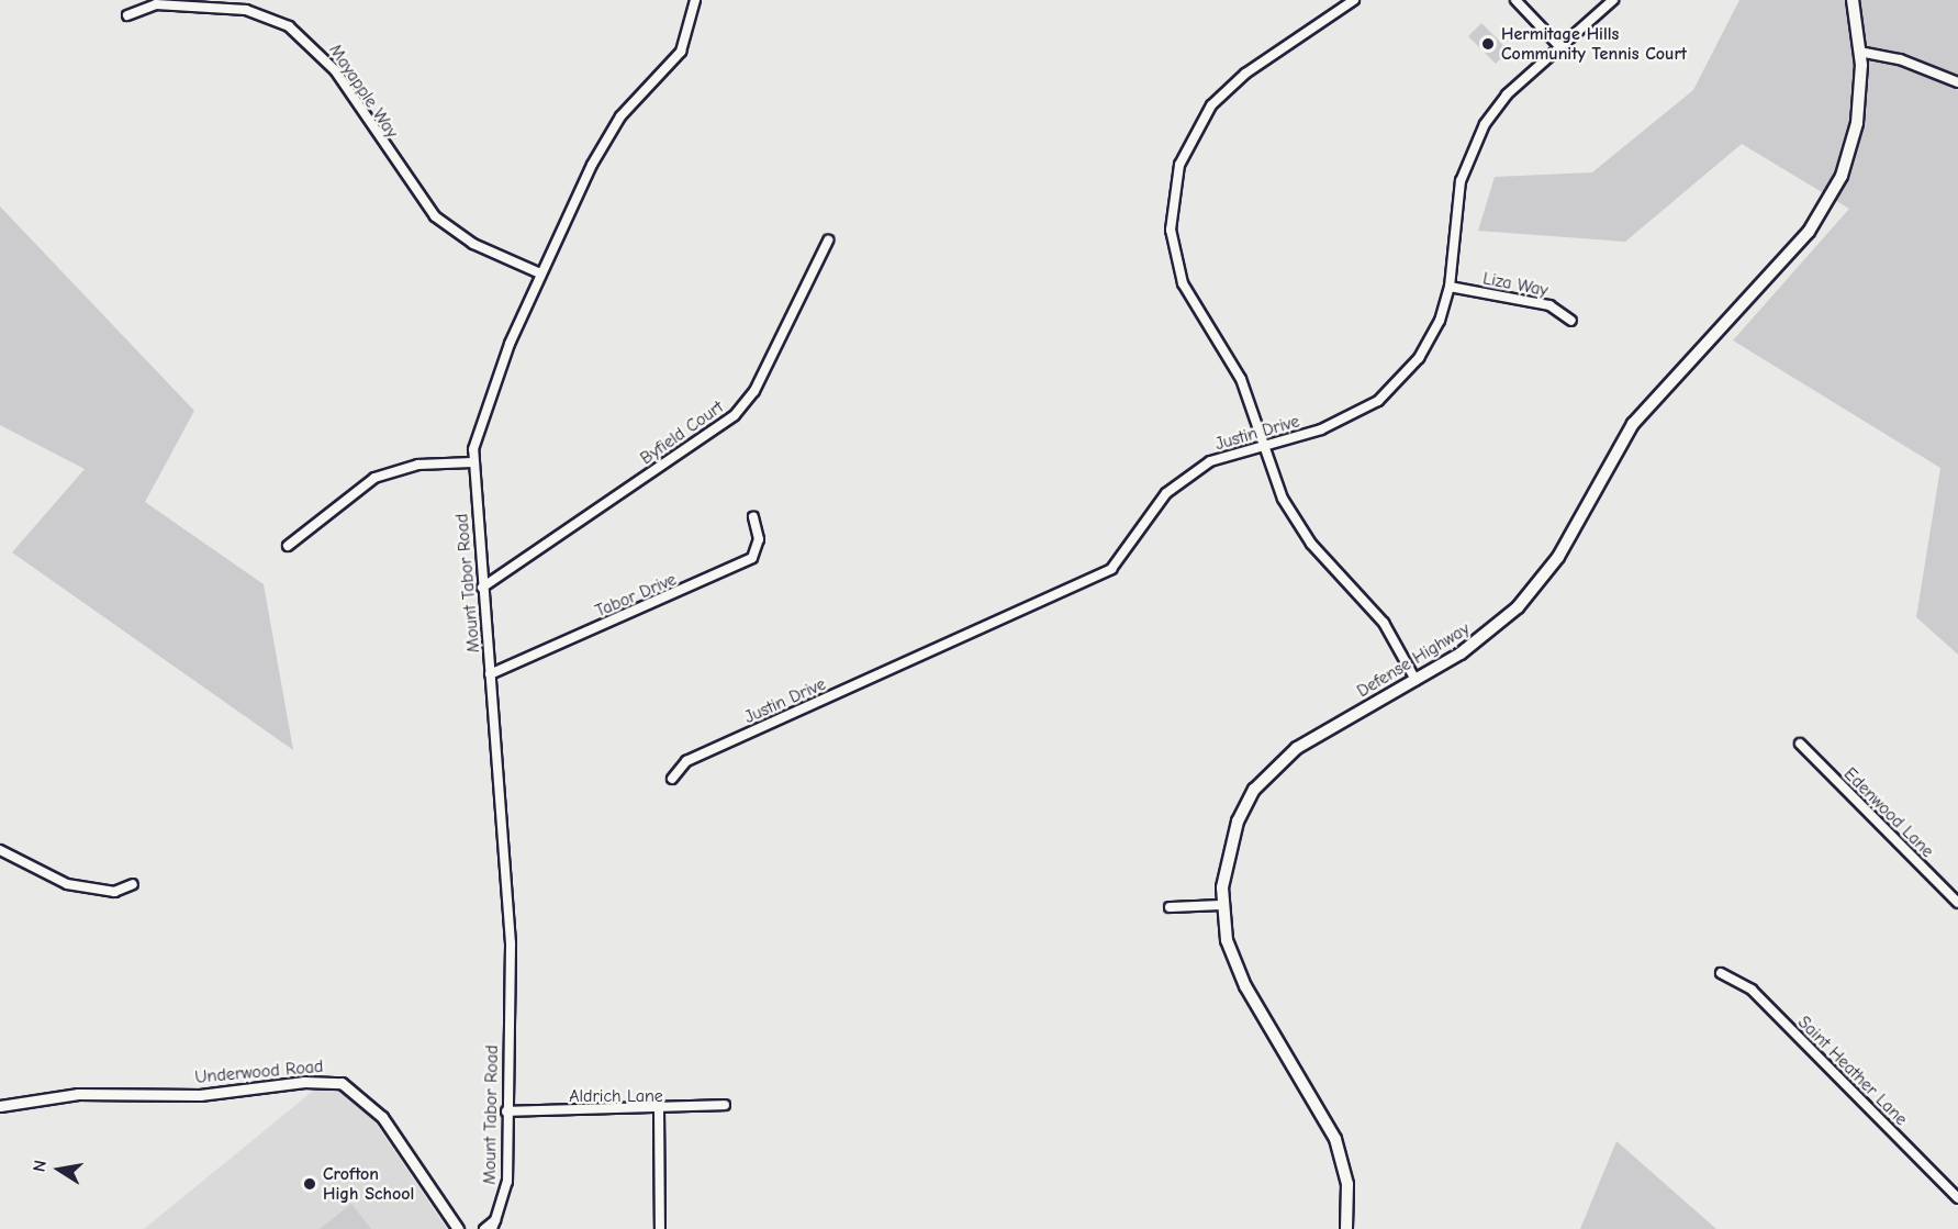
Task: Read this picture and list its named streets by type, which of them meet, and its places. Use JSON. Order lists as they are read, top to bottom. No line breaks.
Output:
{"streets":{"main road":["Defense Highway"],"street":["Mayapple Way","Liza Way","Byfield Court","Justin Drive","Mount Tabor Road","Tabor Drive","Edenwood Lane","Saint Heather Lane","Underwood Road","Aldrich Lane"]},"crossings":[["Mayapple Way","Mount Tabor Road"],["Liza Way","Justin Drive"],["Byfield Court","Mount Tabor Road"],["Mount Tabor Road","Tabor Drive"],["Mount Tabor Road","Aldrich Lane"]],"places":["Hermitage Hills Community Tennis Court","Crofton High School"],"north":"left"}
